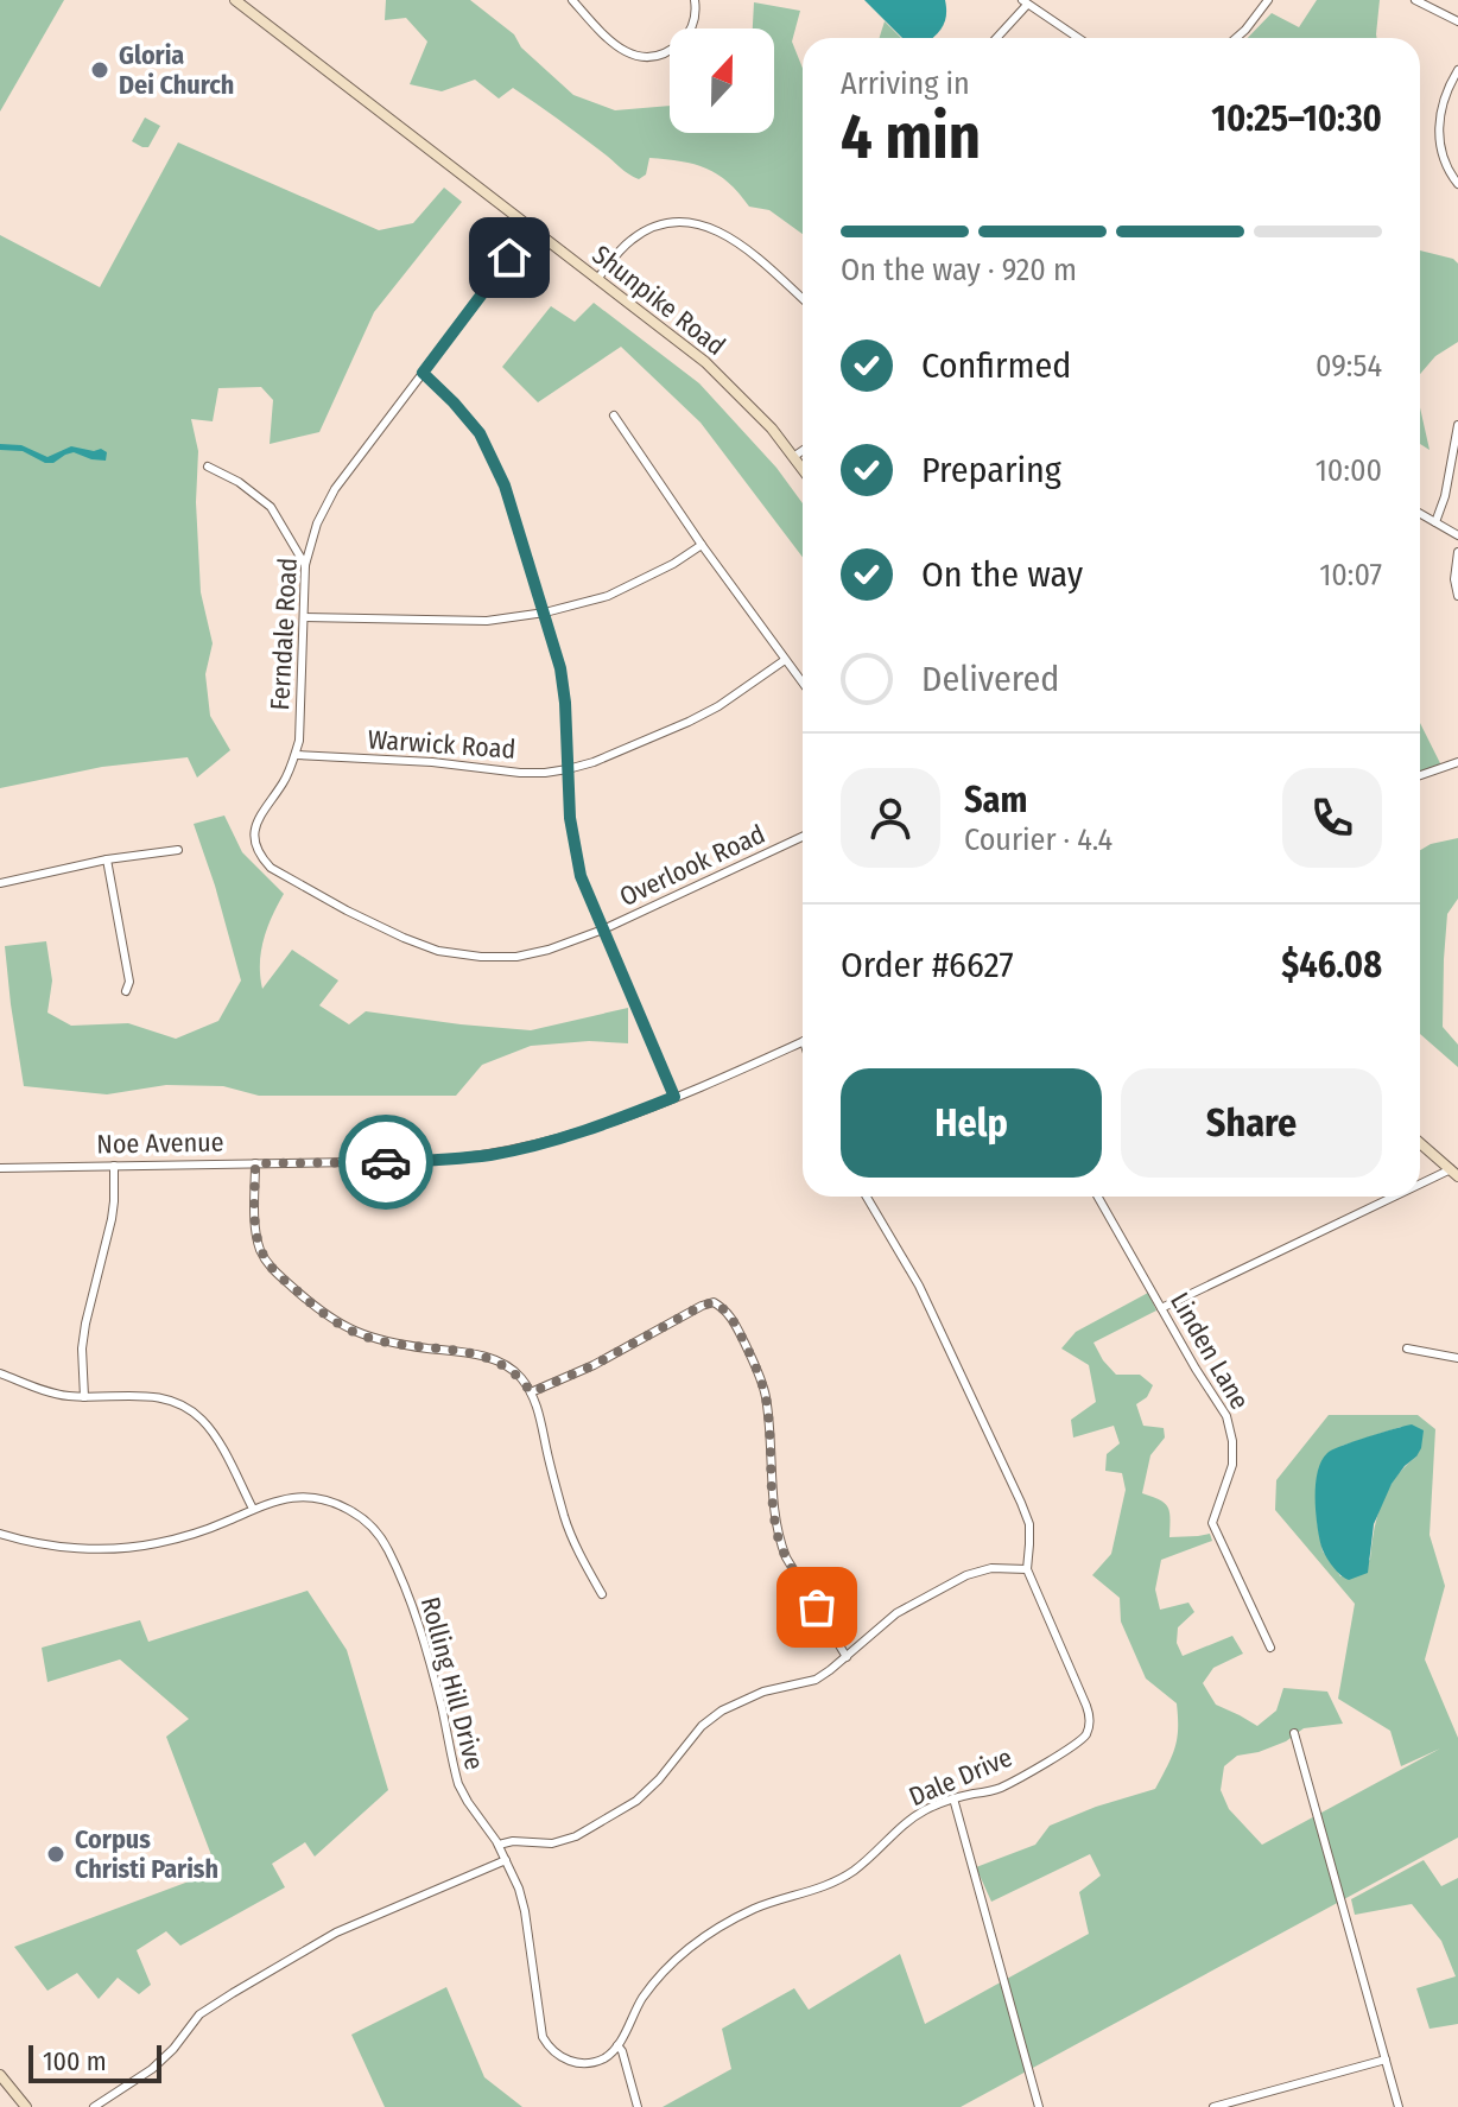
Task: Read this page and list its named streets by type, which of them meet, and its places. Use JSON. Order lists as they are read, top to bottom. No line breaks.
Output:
{"streets":{"main road":["Shunpike Road"],"street":["Ferndale Road","Warwick Road","Overlook Road","Noe Avenue","Linden Lane","Rolling Hill Drive","Dale Drive"]},"crossings":[["Shunpike Road","Ferndale Road"],["Ferndale Road","Warwick Road"],["Ferndale Road","Overlook Road"]],"places":["Gloria Dei Church","Corpus Christi Parish"],"scale_bar":"100 m","north":"top","page":{"heading":["4 min","Arriving in","10:25–10:30"],"panel":["Sam","Courier · 4.4","Order #6627","$46.08"],"bar":"On the way · 920 m","list":[["Confirmed","09:54"],["Preparing","10:00"],["On the way","10:07"],"Delivered"],"buttons":["Help","Share"],"scale":"100 m"}}
